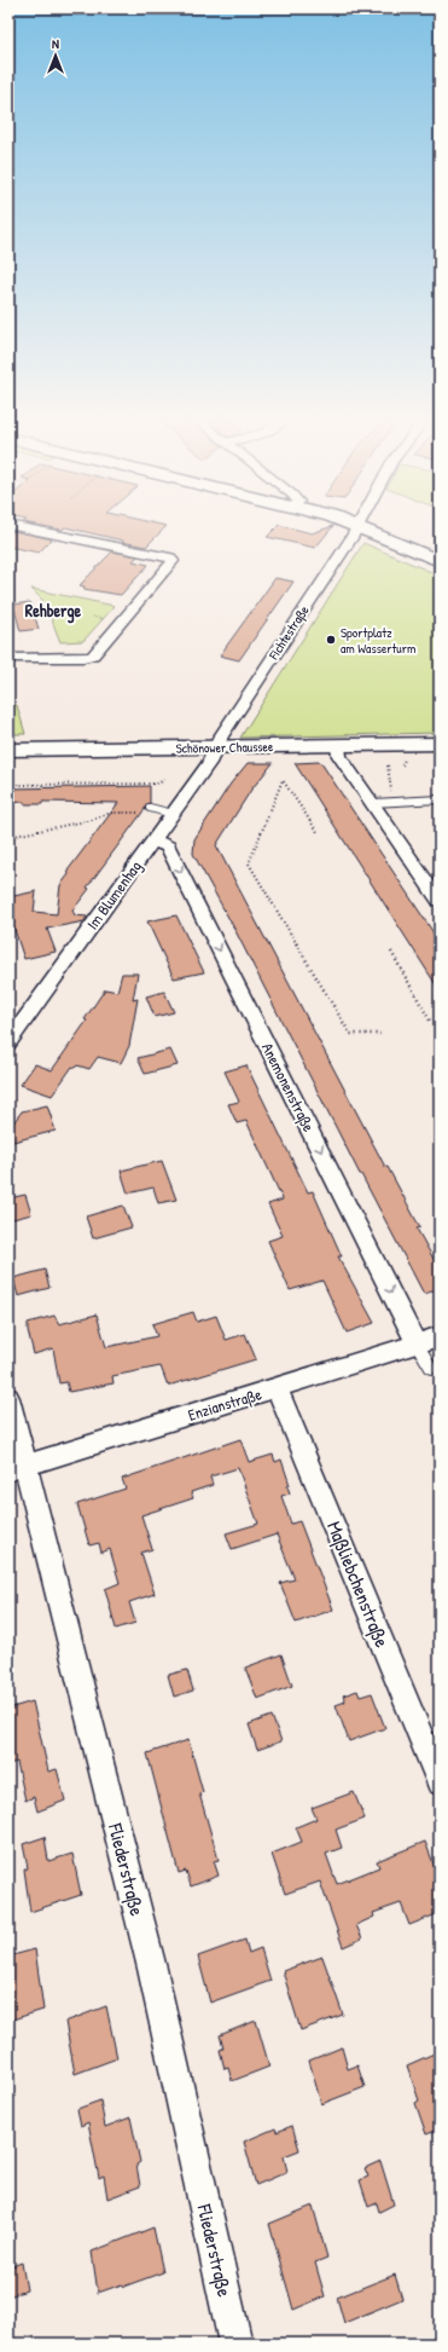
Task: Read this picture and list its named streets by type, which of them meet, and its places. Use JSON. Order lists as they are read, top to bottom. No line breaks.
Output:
{"streets":{"main road":["Schönower Chaussee"],"street":["Fichtestraße","Im Blumenhag","Anemonenstraße","Enzianstraße","Maßliebchenstraße","Fliederstraße"]},"crossings":[["Fichtestraße","Schönower Chaussee"],["Fichtestraße","Im Blumenhag"],["Schönower Chaussee","Im Blumenhag"],["Im Blumenhag","Anemonenstraße"],["Anemonenstraße","Enzianstraße"],["Enzianstraße","Maßliebchenstraße"],["Enzianstraße","Fliederstraße"]],"one_way":["Anemonenstraße"],"districts":["Rehberge"],"places":["Sportplatz am Wasserturm"],"north":"top"}
